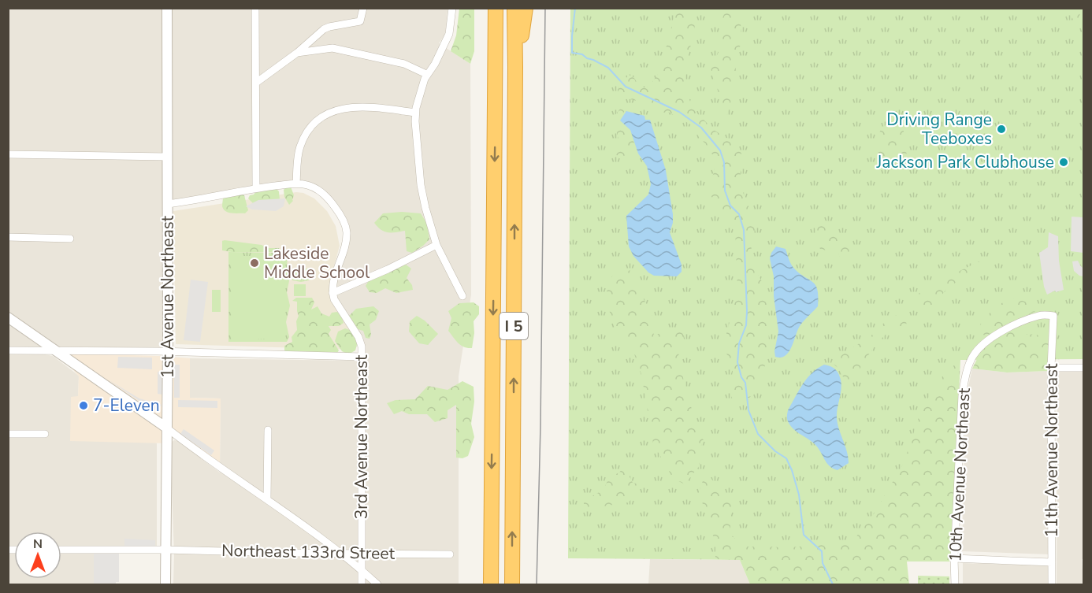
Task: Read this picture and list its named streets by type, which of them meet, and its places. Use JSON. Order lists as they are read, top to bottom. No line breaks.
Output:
{"streets":{"highway":["I 5"],"street":["1st Avenue Northeast","3rd Avenue Northeast","11th Avenue Northeast","10th Avenue Northeast","Northeast 133rd Street"]},"crossings":[["1st Avenue Northeast","Northeast 133rd Street"],["3rd Avenue Northeast","Northeast 133rd Street"],["11th Avenue Northeast","10th Avenue Northeast"]],"places":["Driving Range Teeboxes","Jackson Park Clubhouse","Lakeside Middle School","7-Eleven"],"north":"top"}
